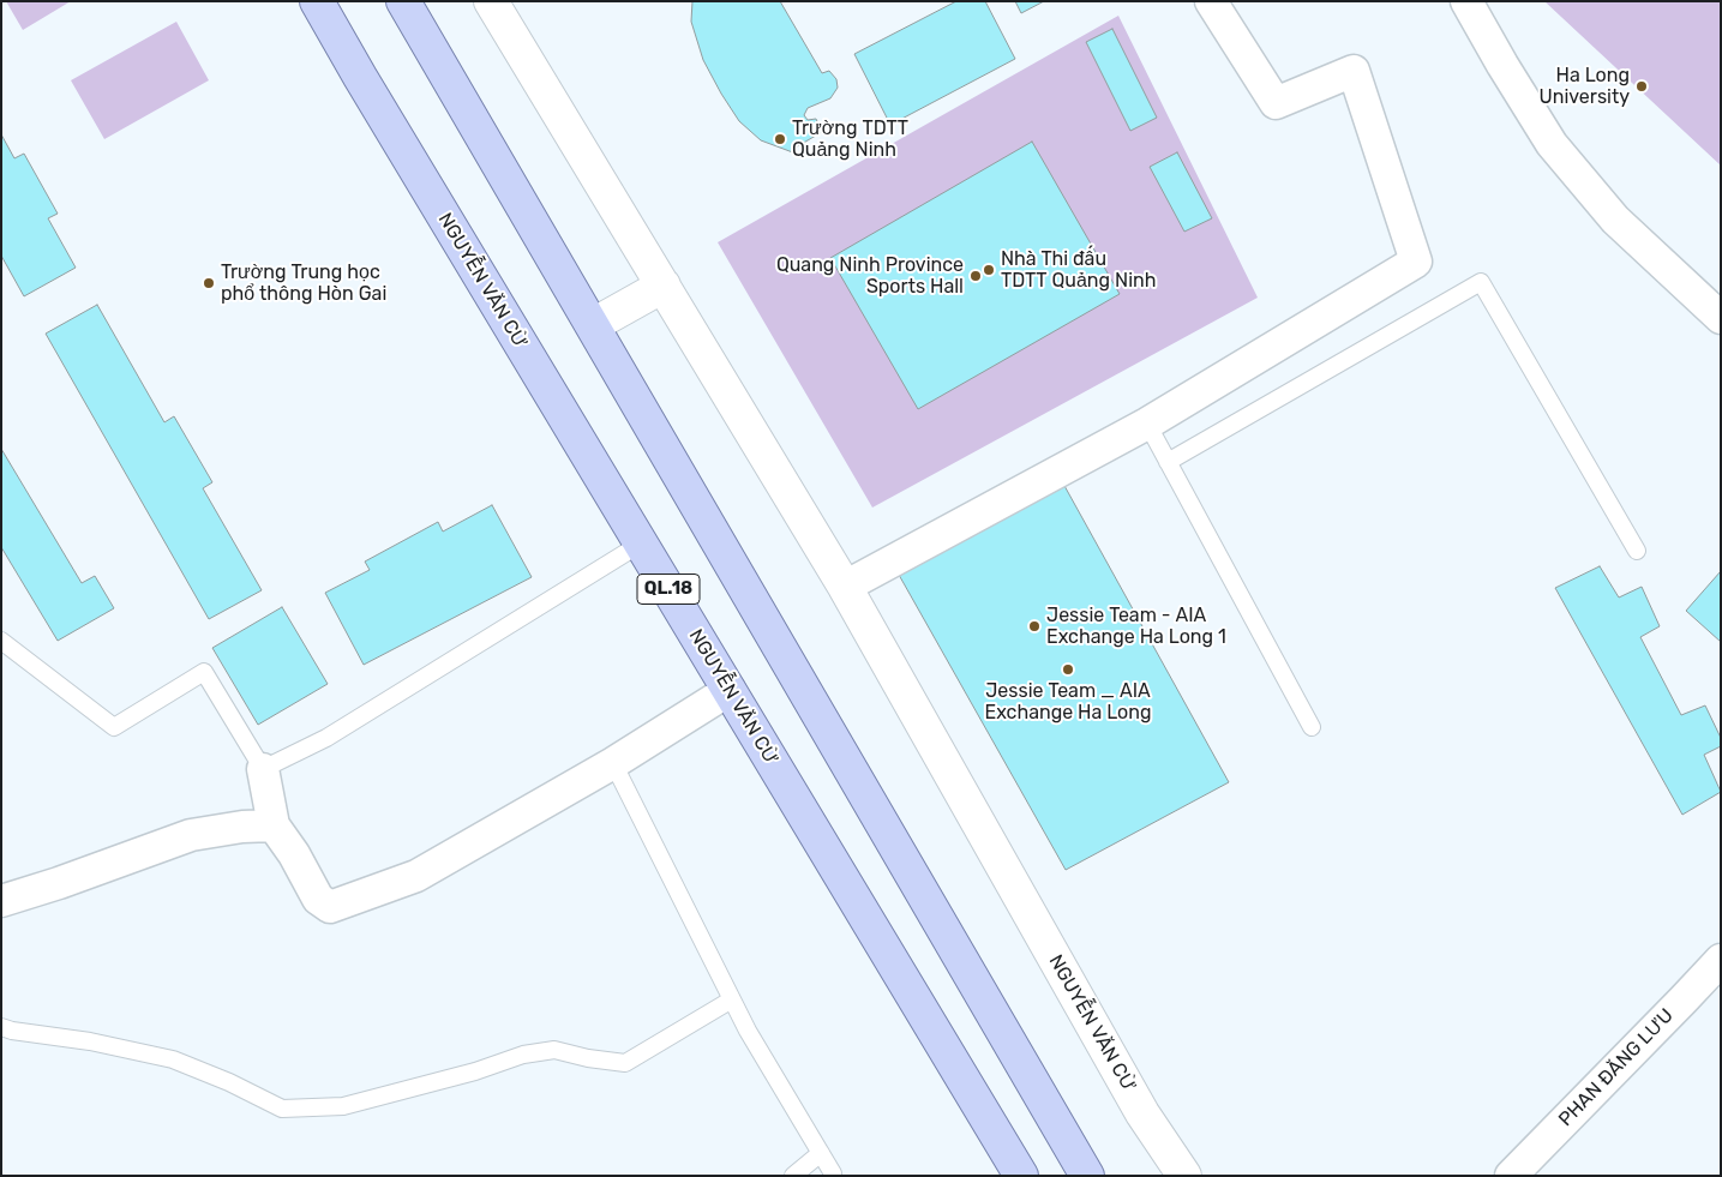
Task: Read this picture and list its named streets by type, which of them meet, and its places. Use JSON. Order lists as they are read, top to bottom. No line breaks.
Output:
{"streets":{"main road":["NGUYỄN VĂN CỪ","QL.18"],"street":["PHAN ĐĂNG LƯU"]},"places":["Ha Long University","Trường TDTT Quảng Ninh","Nhà Thi đấu TDTT Quảng Ninh","Quang Ninh Province Sports Hall","Trường Trung học phổ thông Hòn Gai","Jessie Team - AIA Exchange Ha Long 1","Jessie Team _ AIA Exchange Ha Long"]}
